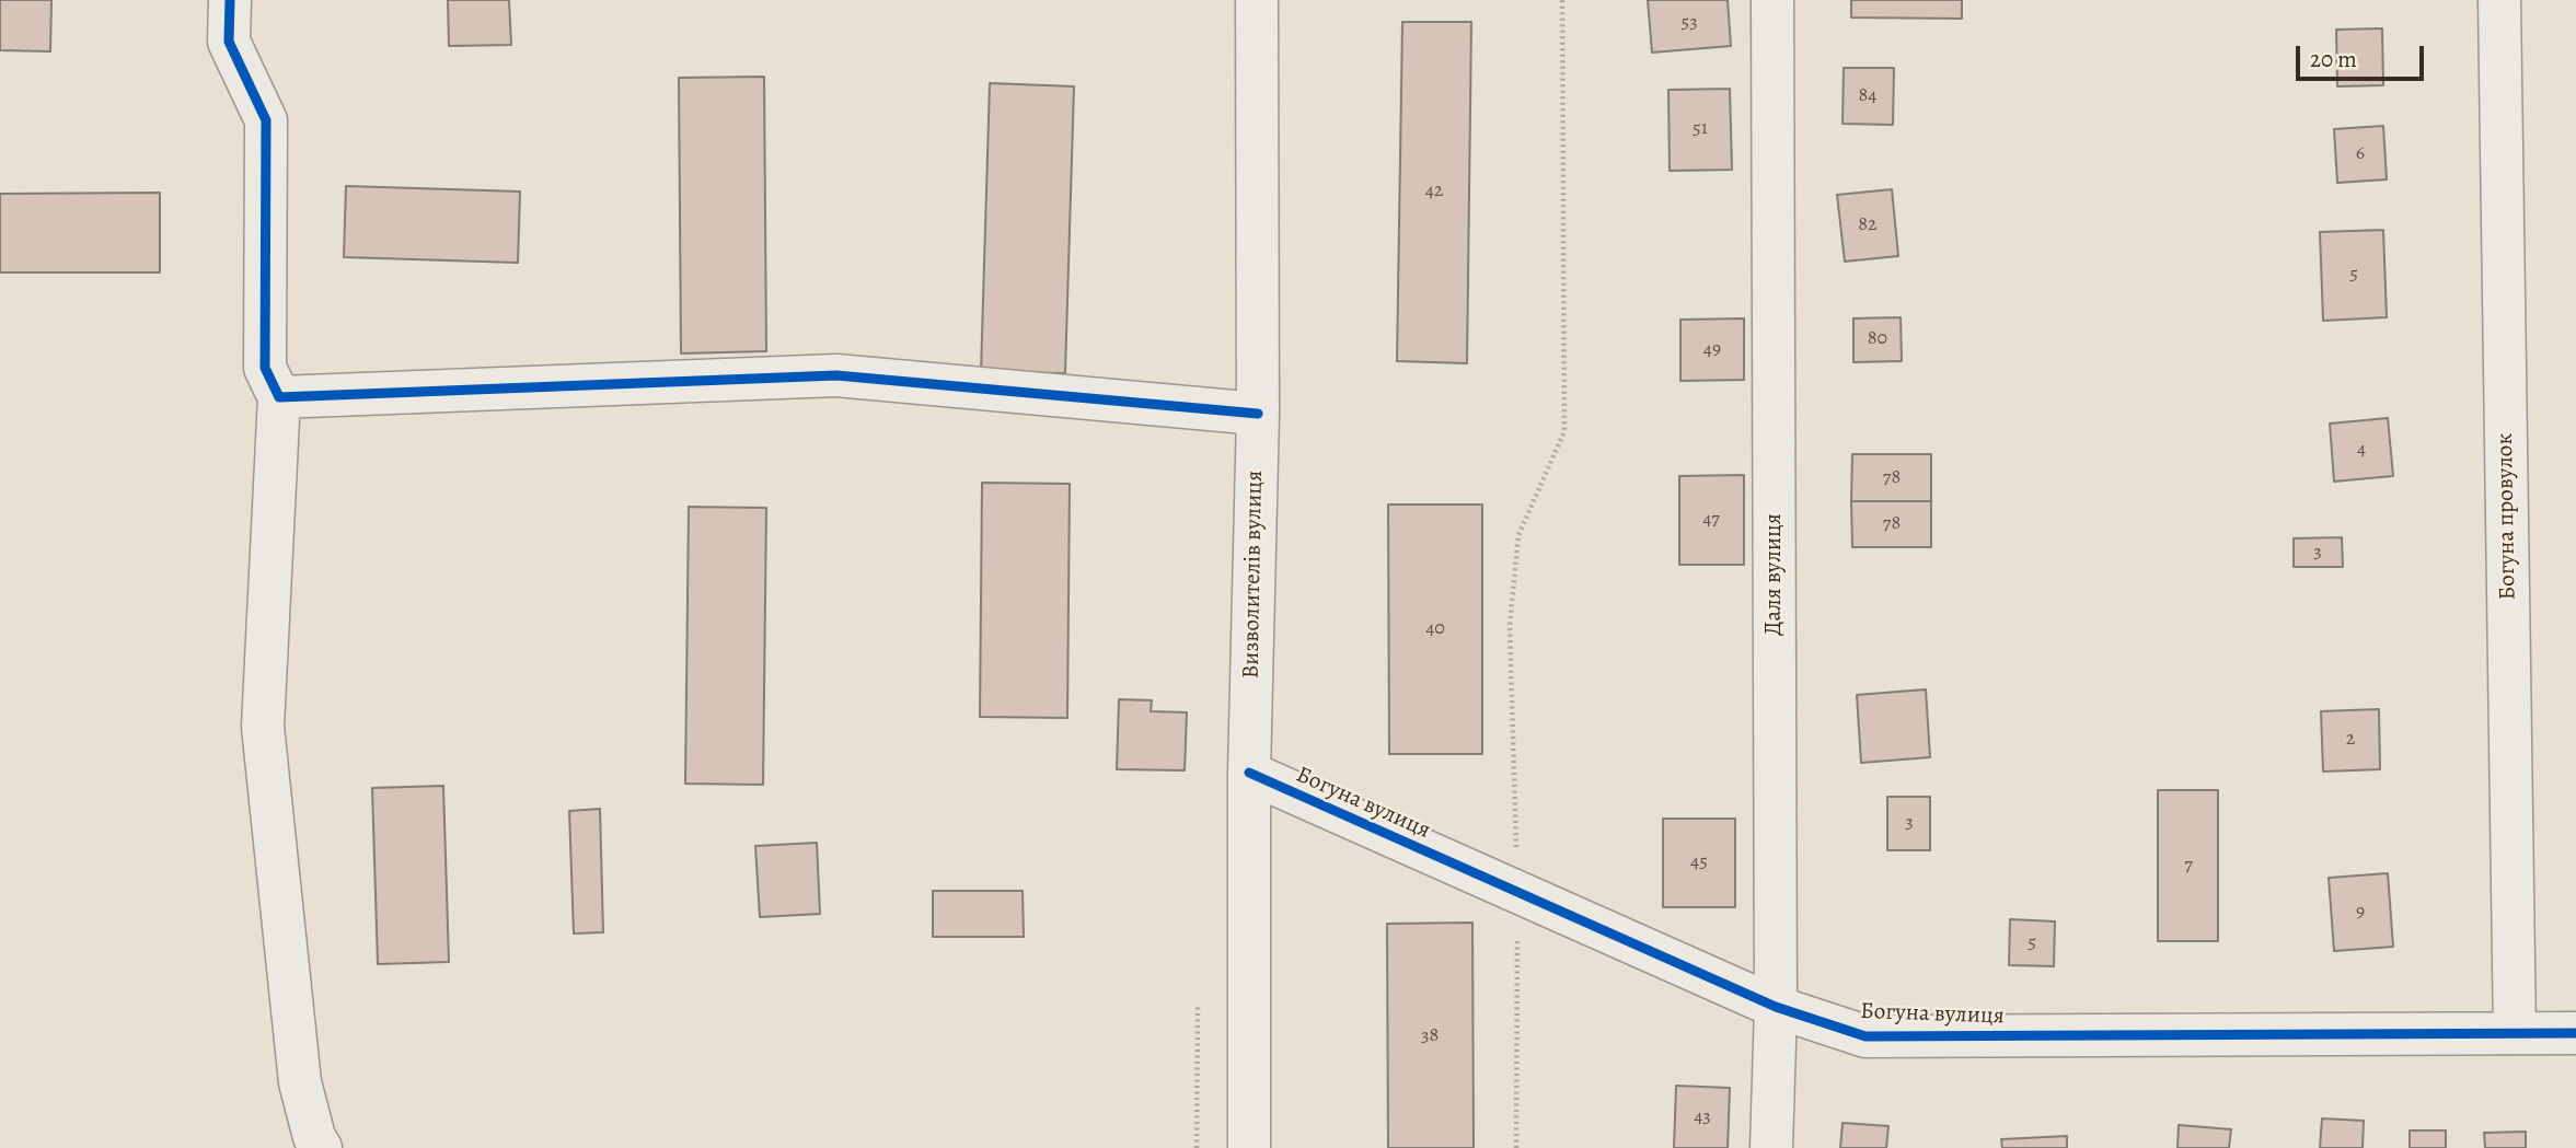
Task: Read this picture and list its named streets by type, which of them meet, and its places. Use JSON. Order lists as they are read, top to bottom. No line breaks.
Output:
{"streets":{"street":["Богуна провулок","Визволителів вулиця","Даля вулиця","Богуна вулиця"]},"crossings":[["Богуна провулок","Богуна вулиця"],["Визволителів вулиця","Богуна вулиця"],["Даля вулиця","Богуна вулиця"]],"house_numbers":["53","84","51","6","42","82","5","80","49","4","78","47","78","3","40","2","3","45","7","9","5","38","43"],"scale_bar":"20 m"}
